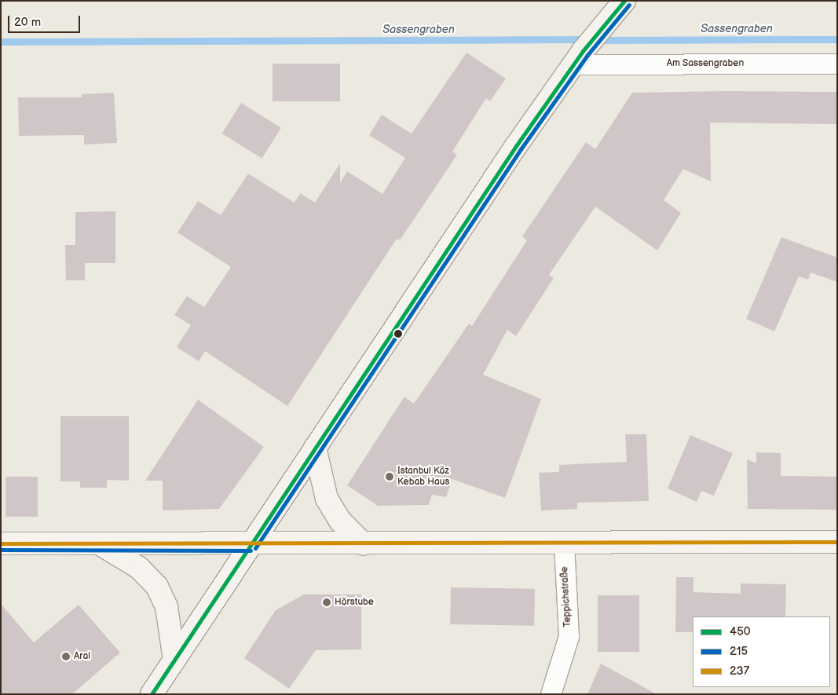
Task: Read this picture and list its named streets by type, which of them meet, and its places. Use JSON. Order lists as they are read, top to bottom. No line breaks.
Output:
{"streets":{"street":["Am Sassengraben","Teppichstraße"]},"water":["Sassengraben"],"places":["Istanbul Köz Kebab Haus","Hörstube","Aral"],"lines":["transit line 450","transit line 215","transit line 237"],"legend":["450","215","237"],"scale_bar":"20 m"}
